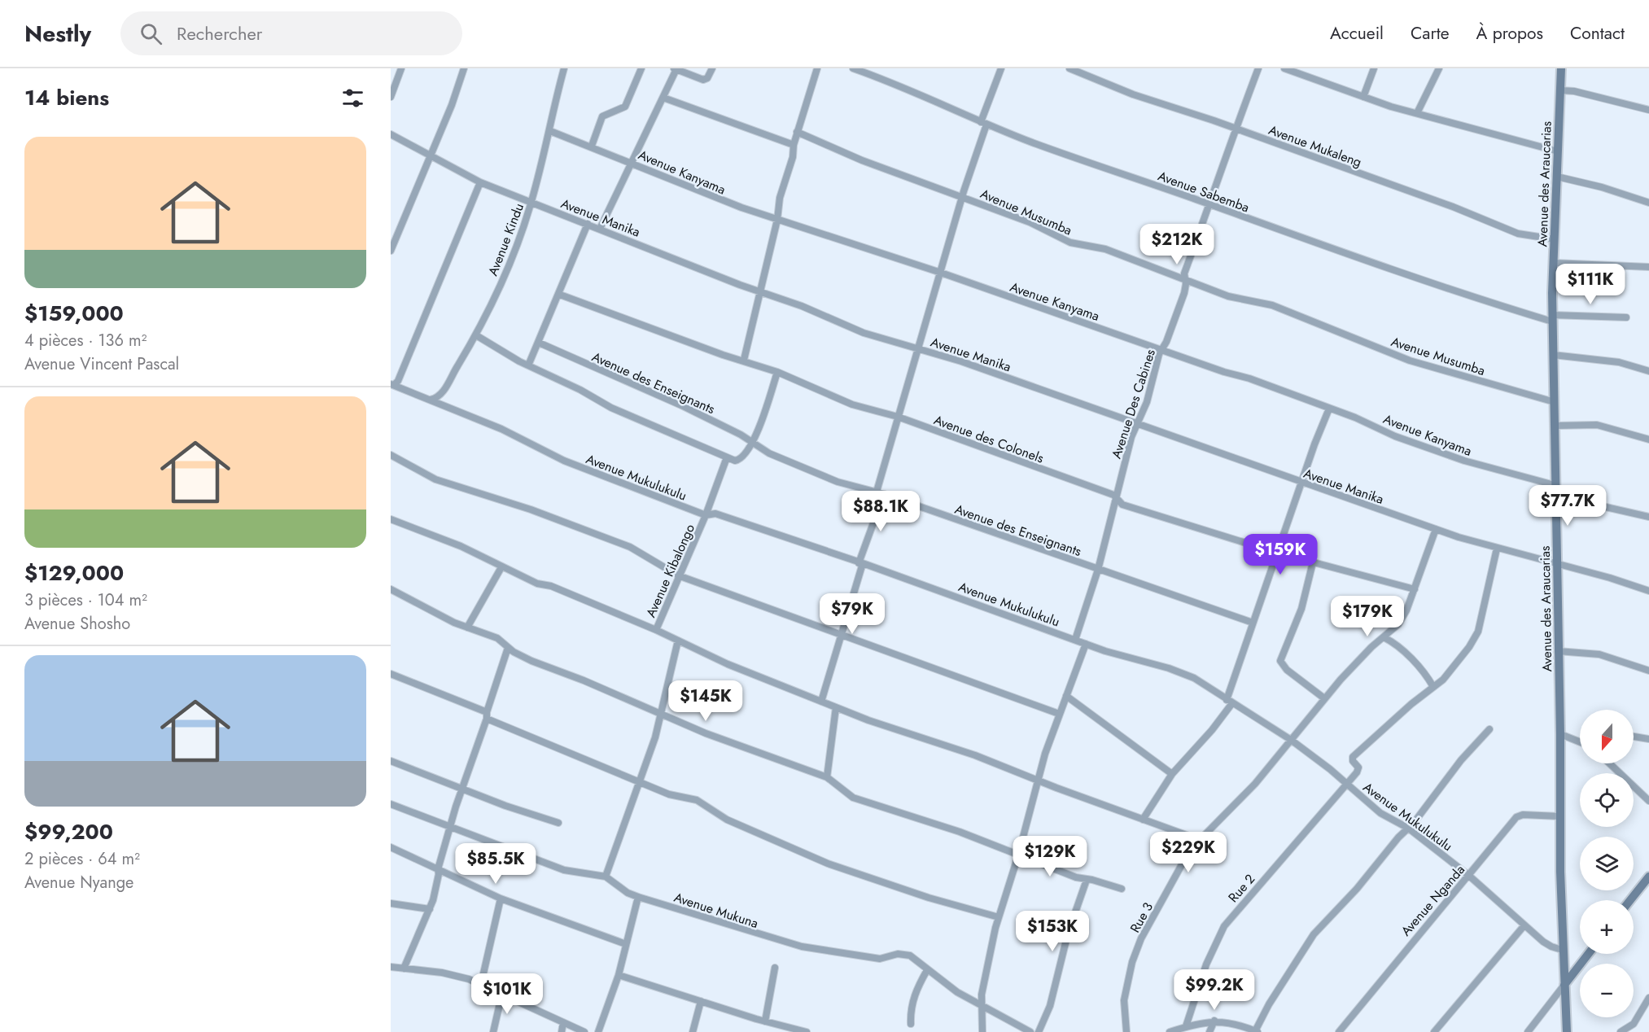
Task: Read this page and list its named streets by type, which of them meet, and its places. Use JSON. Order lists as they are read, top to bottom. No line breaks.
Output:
{"streets":{"street":["Avenue Mukaleng","Avenue Kanyama","Avenue des Araucarias","Avenue Sabemba","Avenue Musumba","Avenue Manika","Avenue Kindu","Avenue des Enseignants","Avenue Des Cabines","Avenue des Colonels","Avenue Mukulukulu","Avenue Kibalongo","Rue 2","Avenue Nganda","Avenue Mukuna","Rue 3"]},"crossings":[["Avenue Mukaleng","Avenue des Araucarias"],["Avenue Mukaleng","Avenue Des Cabines"],["Avenue Kanyama","Avenue des Araucarias"],["Avenue Kanyama","Avenue Kindu"],["Avenue Kanyama","Avenue Des Cabines"],["Avenue des Araucarias","Avenue Sabemba"],["Avenue des Araucarias","Avenue Musumba"],["Avenue des Araucarias","Avenue Manika"],["Avenue des Araucarias","Avenue Mukulukulu"],["Avenue des Araucarias","Avenue Nganda"],["Avenue Sabemba","Avenue Des Cabines"],["Avenue Musumba","Avenue Des Cabines"],["Avenue Manika","Avenue Kindu"],["Avenue Manika","Avenue Des Cabines"],["Avenue Manika","Rue 3"],["Avenue Kindu","Avenue Mukulukulu"],["Avenue des Enseignants","Avenue Des Cabines"],["Avenue Des Cabines","Avenue des Colonels"],["Avenue Des Cabines","Avenue Mukulukulu"],["Avenue des Colonels","Rue 3"],["Avenue Mukulukulu","Avenue Kibalongo"],["Avenue Mukulukulu","Rue 2"],["Avenue Mukulukulu","Avenue Nganda"],["Avenue Mukulukulu","Rue 3"]],"north":"bottom","page":{"header":"Nestly","search":"Rechercher","nav":["Accueil","Carte","À propos","Contact"],"heading":"14 biens","list":[{"name":"$159,000","note":"4 pièces · 136 m² · Avenue Vincent Pascal"},{"name":"$129,000","note":"3 pièces · 104 m² · Avenue Shosho"},{"name":"$99,200","note":"2 pièces · 64 m² · Avenue Nyange"}],"price":["$212K","$111K","$77.7K","$88.1K","$159K","$79K","$179K","$145K","$229K","$129K","$85.5K","$153K","$99.2K","$101K"],"map_buttons":["+","−"]}}
